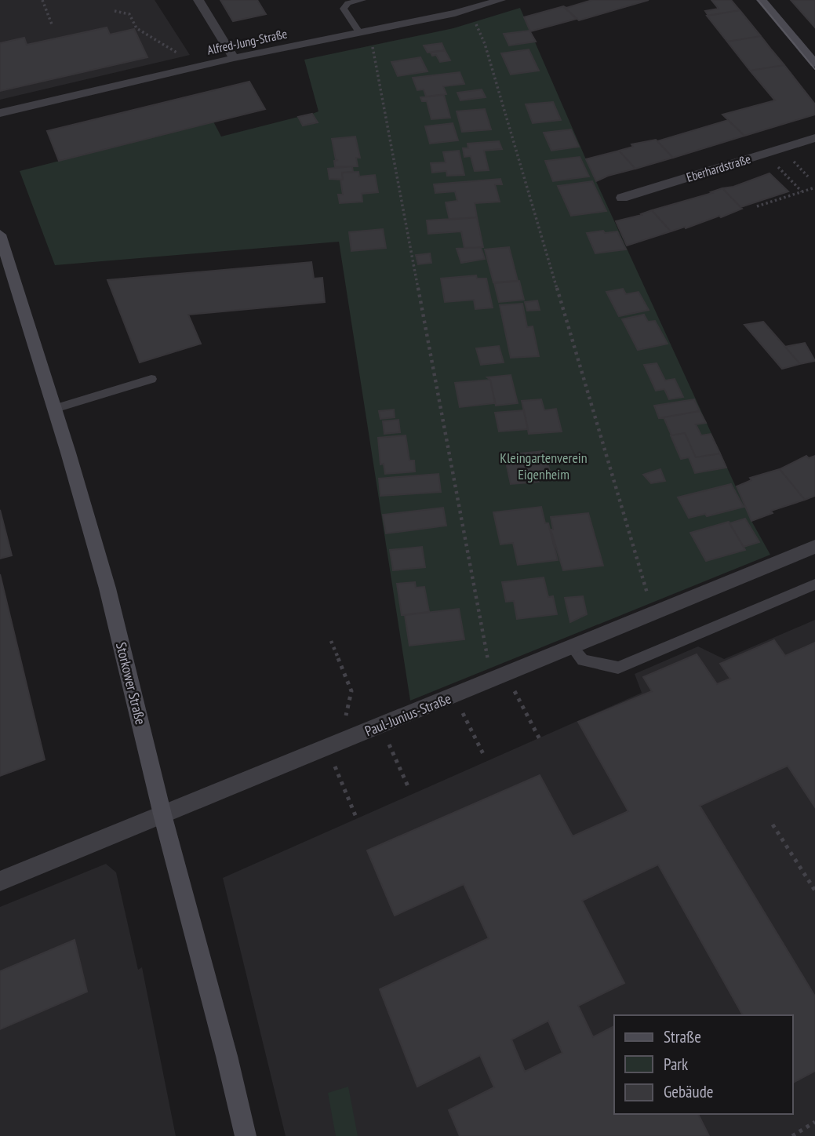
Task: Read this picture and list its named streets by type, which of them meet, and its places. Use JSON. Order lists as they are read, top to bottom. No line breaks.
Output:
{"streets":{"main road":["Storkower Straße"],"street":["Alfred-Jung-Straße","Eberhardstraße","Paul-Junius-Straße"]},"crossings":[["Storkower Straße","Paul-Junius-Straße"]],"parks":["Kleingartenverein Eigenheim"],"legend":["Straße","Park","Gebäude"]}
